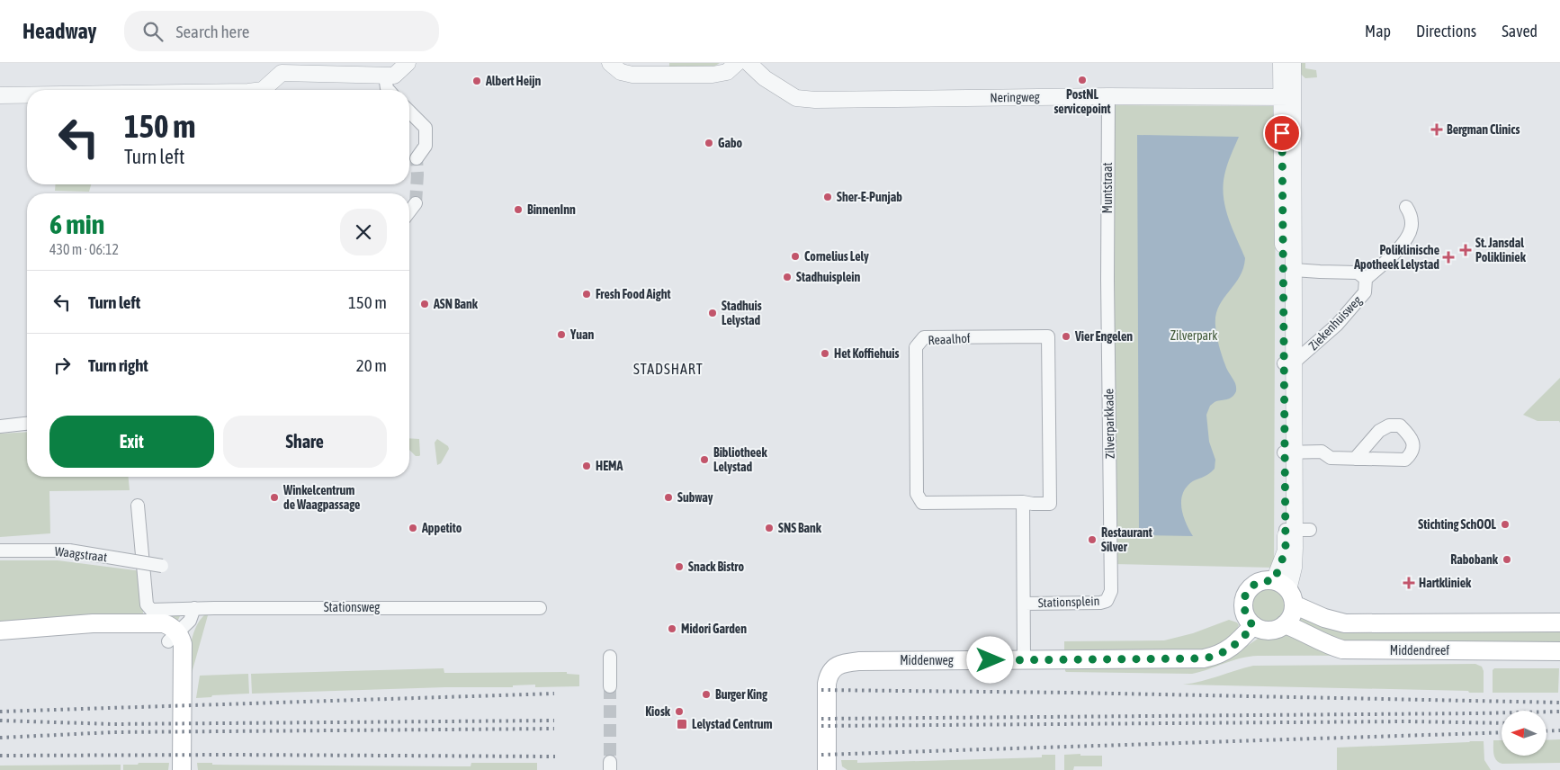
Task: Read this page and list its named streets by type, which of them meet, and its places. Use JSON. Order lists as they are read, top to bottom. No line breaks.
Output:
{"streets":{"main road":["Middendreef","Middenweg"],"street":["Neringweg","Muntstraat","Ziekenhuisweg","Reaalhof","Zilverparkkade","Waagstraat","Stationsplein","Stationsweg"]},"crossings":[["Neringweg","Muntstraat"],["Neringweg","Ziekenhuisweg"],["Muntstraat","Zilverparkkade"],["Ziekenhuisweg","Middendreef"],["Ziekenhuisweg","Middenweg"],["Reaalhof","Stationsplein"],["Zilverparkkade","Stationsplein"],["Stationsplein","Middenweg"],["Middendreef","Middenweg"]],"districts":["STADSHART"],"parks":["Zilverpark"],"places":{"other":["PostNL servicepoint","Albert Heijn","Gabo","Sher-E-Punjab","BinnenInn","Cornelius Lely","Stadhuisplein","Fresh Food Aight","ASN Bank","Stadhuis Lelystad","Yuan","Vier Engelen","Het Koffiehuis","Bibliotheek Lelystad","HEMA","Winkelcentrum de Waagpassage","Subway","Stichting SchOOL","Appetito","SNS Bank","Restaurant Silver","Rabobank","Snack Bistro","Midori Garden","Burger King","Kiosk"],"health":["Bergman Clinics","St. Jansdal Polikliniek","Poliklinische Apotheek Lelystad","Hartkliniek"],"transit":["Lelystad Centrum"]},"north":"left","page":{"header":"Headway","search":"Search here","nav":["Map","Directions","Saved"],"turn":["150 m","Turn left"],"heading":["6 min","430 m · 06:12"],"list":[{"name":"Turn left","value":"150 m"},{"name":"Turn right","value":"20 m"}],"buttons":["Exit","Share"]}}
